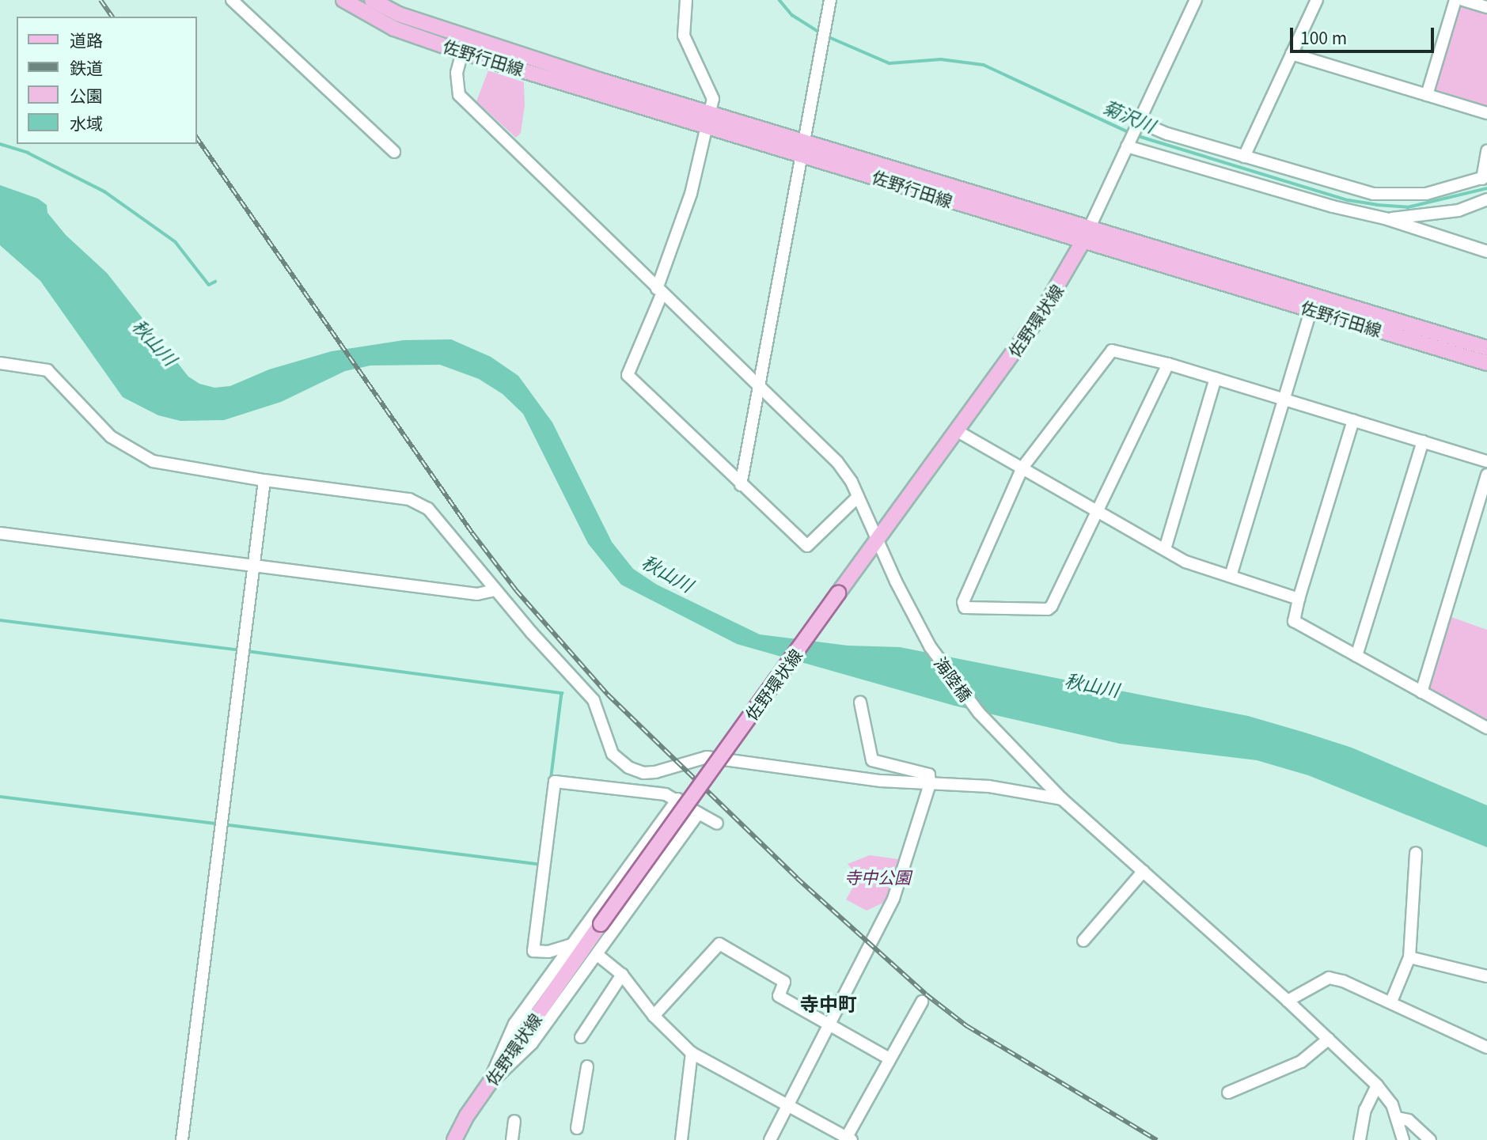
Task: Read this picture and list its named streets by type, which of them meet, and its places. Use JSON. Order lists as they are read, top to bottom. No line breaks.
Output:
{"streets":{"main road":["佐野行田線","佐野環状線"],"street":["海陸橋"]},"crossings":[["佐野行田線","佐野環状線"],["佐野行田線","海陸橋"],["佐野環状線","海陸橋"]],"districts":["寺中町"],"water":["菊沢川","秋山川"],"parks":["寺中公園"],"legend":["道路","鉄道","公園","水域"],"scale_bar":"100 m"}
